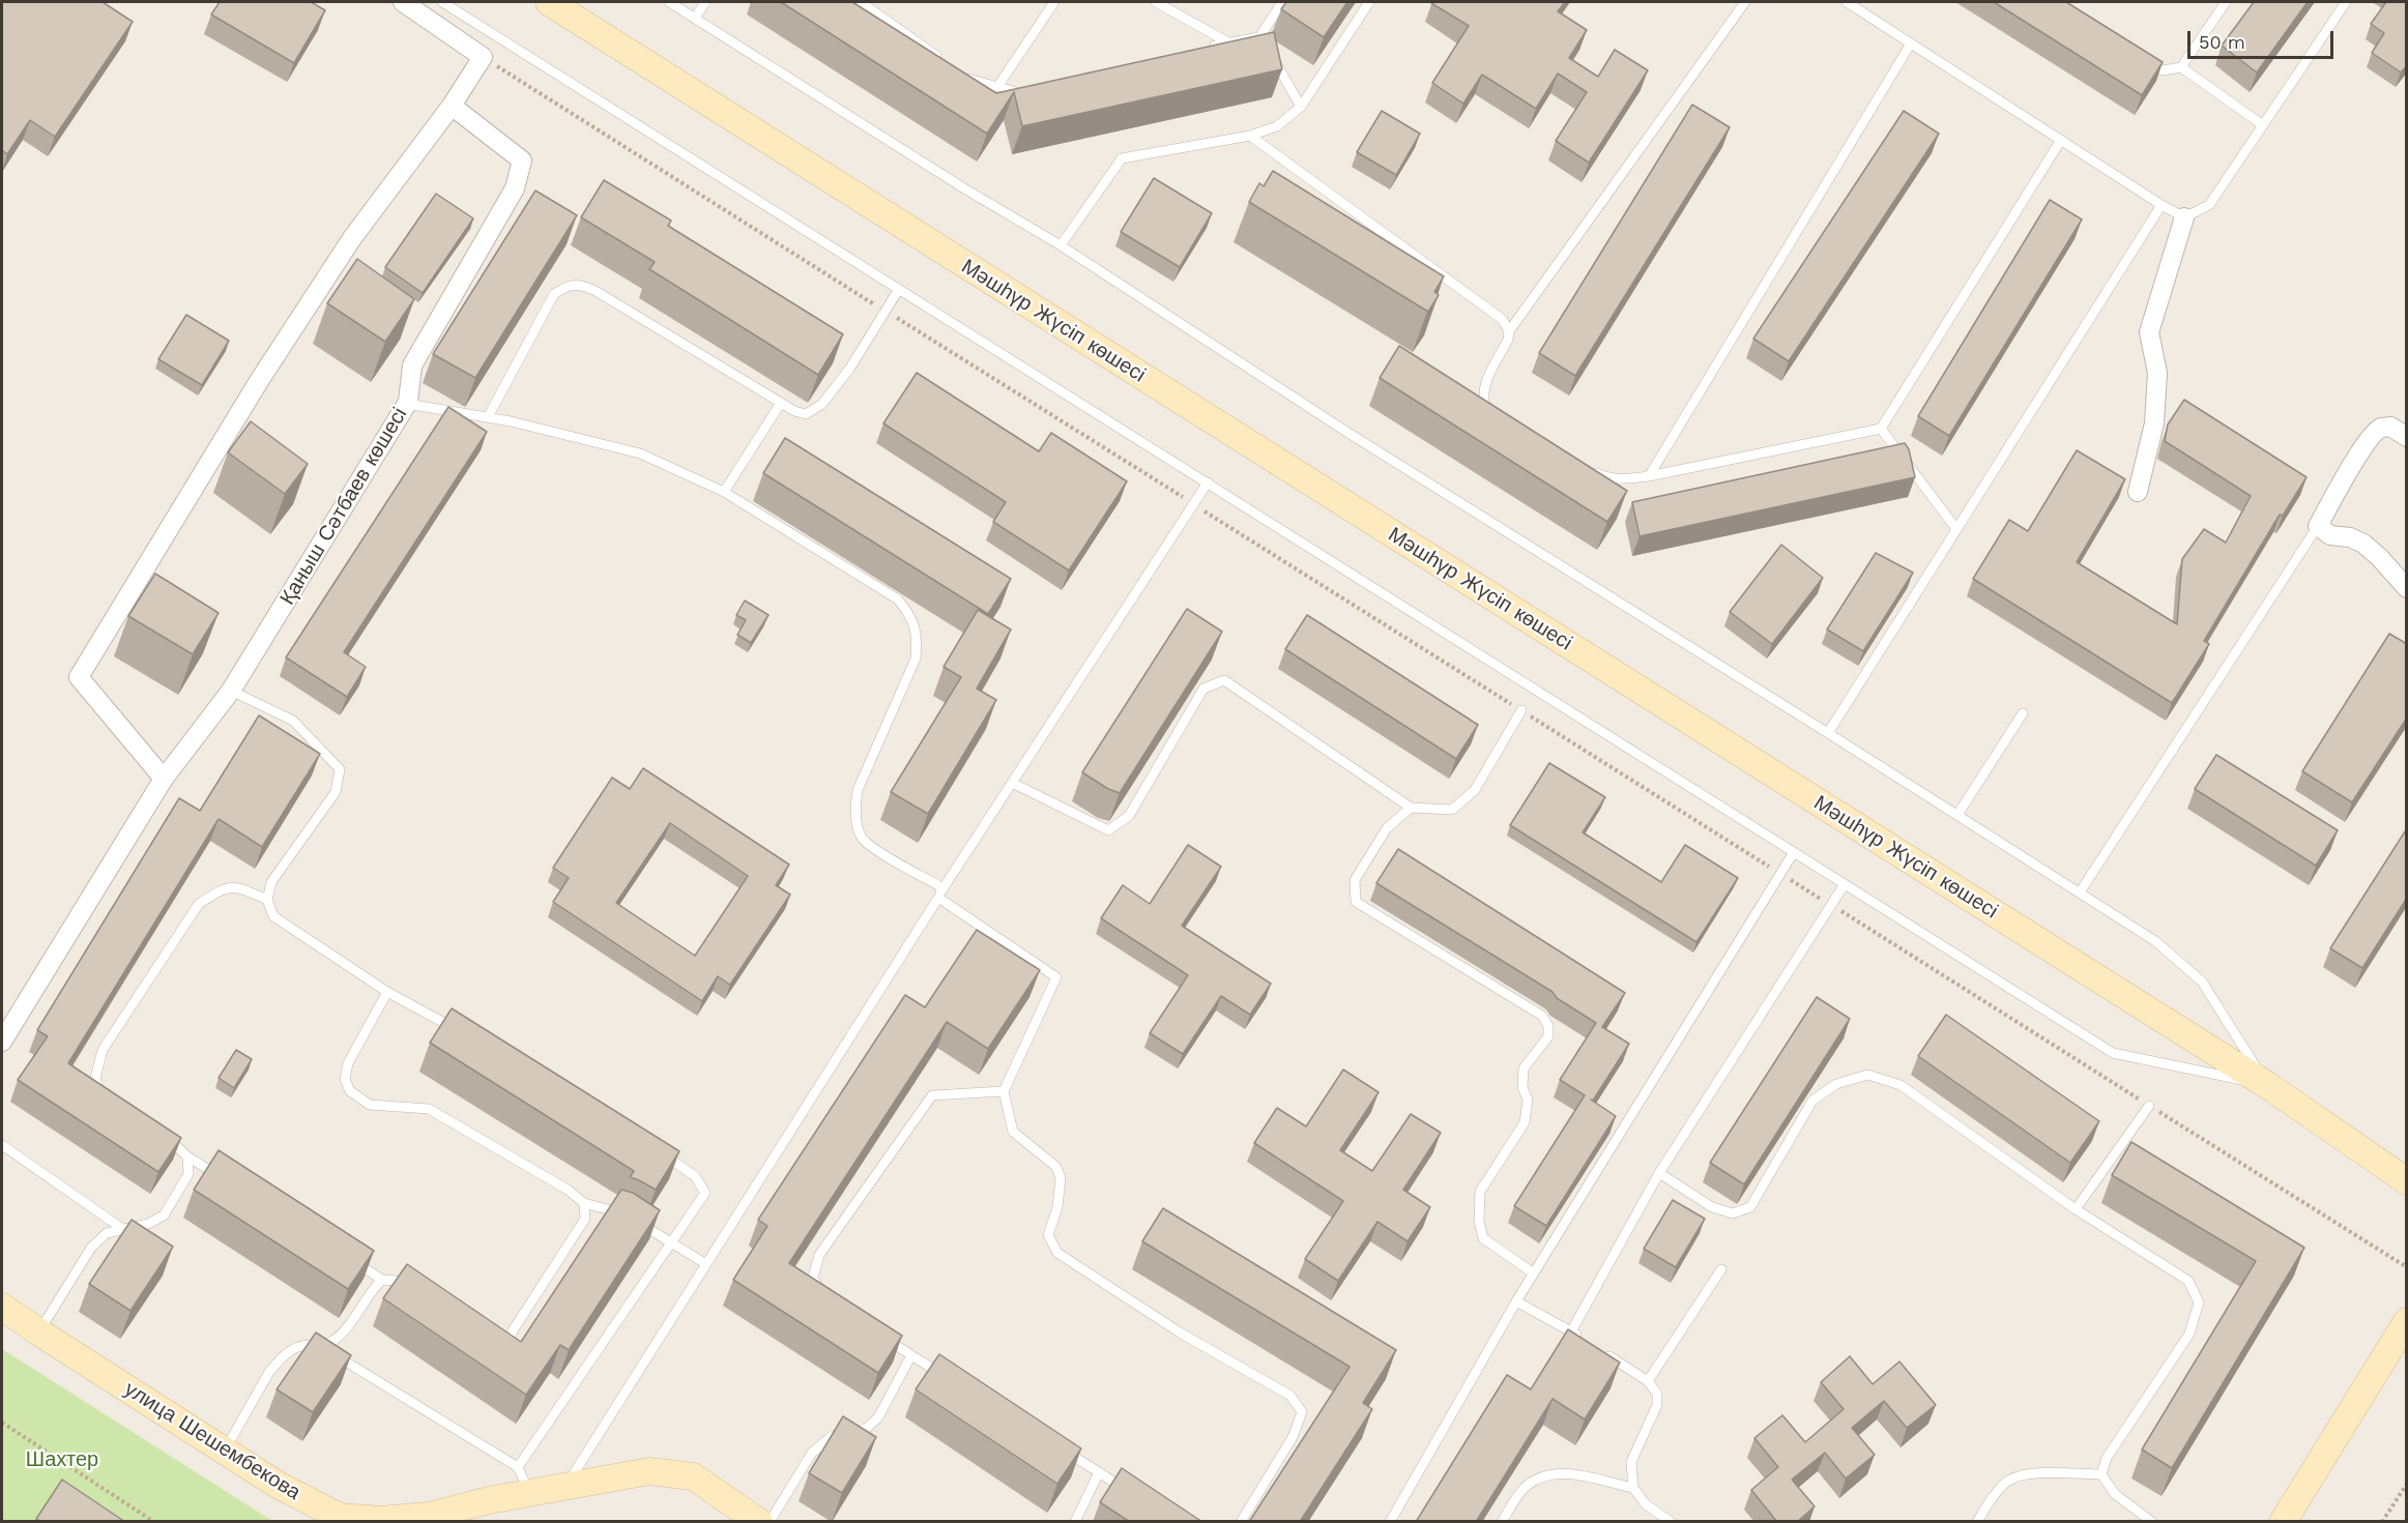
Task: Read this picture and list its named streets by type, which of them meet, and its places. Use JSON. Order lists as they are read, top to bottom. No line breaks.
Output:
{"streets":{"main road":["Мәшһүр Жүсіп көшесі","улица Шешембекова"],"street":["Қаныш Сәтбаев көшесі"]},"parks":["Шахтер"],"scale_bar":"50 m"}
